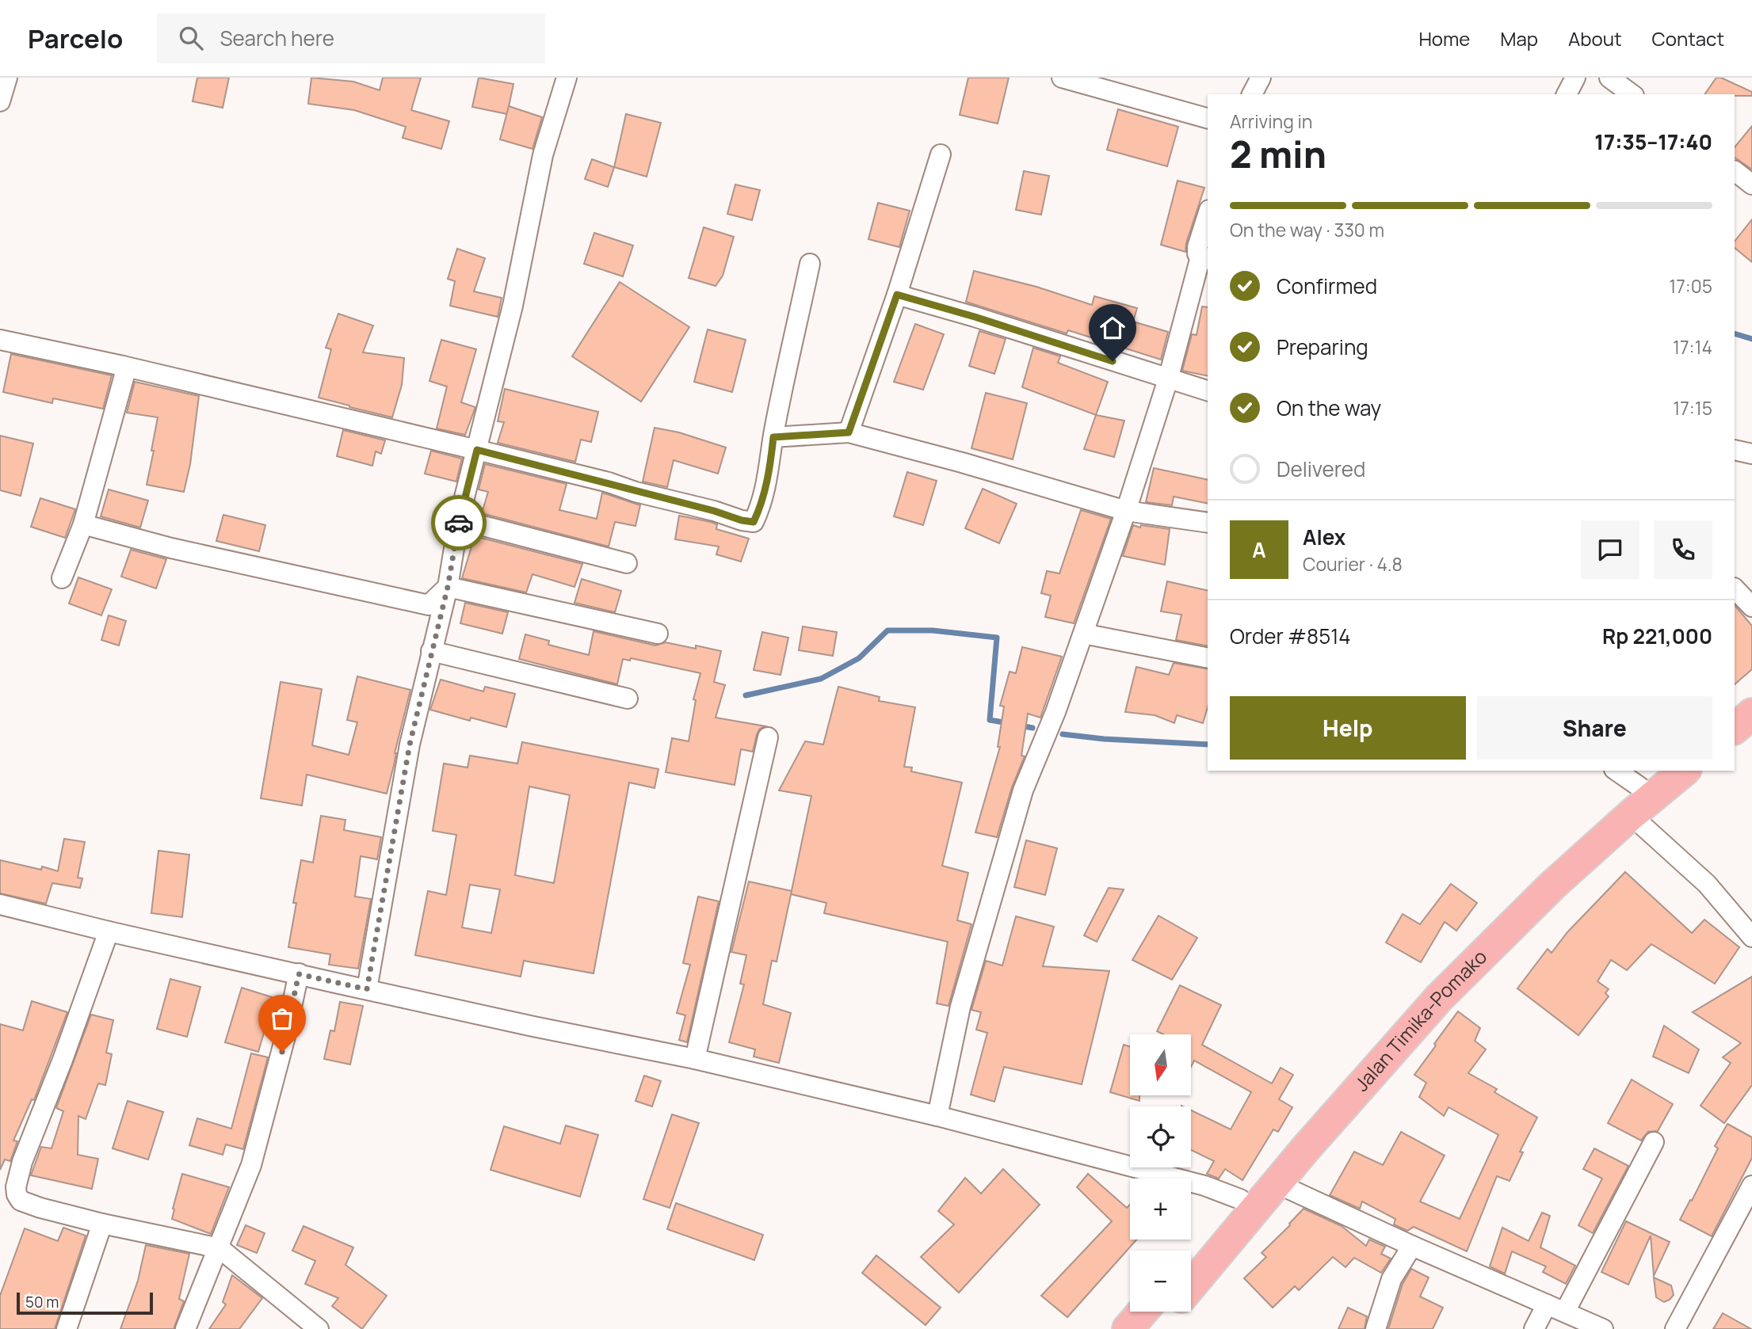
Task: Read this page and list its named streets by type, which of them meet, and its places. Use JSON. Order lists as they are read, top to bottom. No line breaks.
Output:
{"streets":{"highway":["Jalan Timika-Pomako"]},"scale_bar":"50 m","north":"bottom","page":{"header":"Parcelo","search":"Search here","nav":["Home","Map","About","Contact"],"heading":["2 min","Arriving in","17:35–17:40"],"panel":["Alex","Courier · 4.8","Order #8514","Rp 221,000"],"bar":"On the way · 330 m","list":[["Confirmed","17:05"],["Preparing","17:14"],["On the way","17:15"],"Delivered"],"round":"A","buttons":["Help","Share"],"map_buttons":["+","−"],"scale":"50 m"}}
